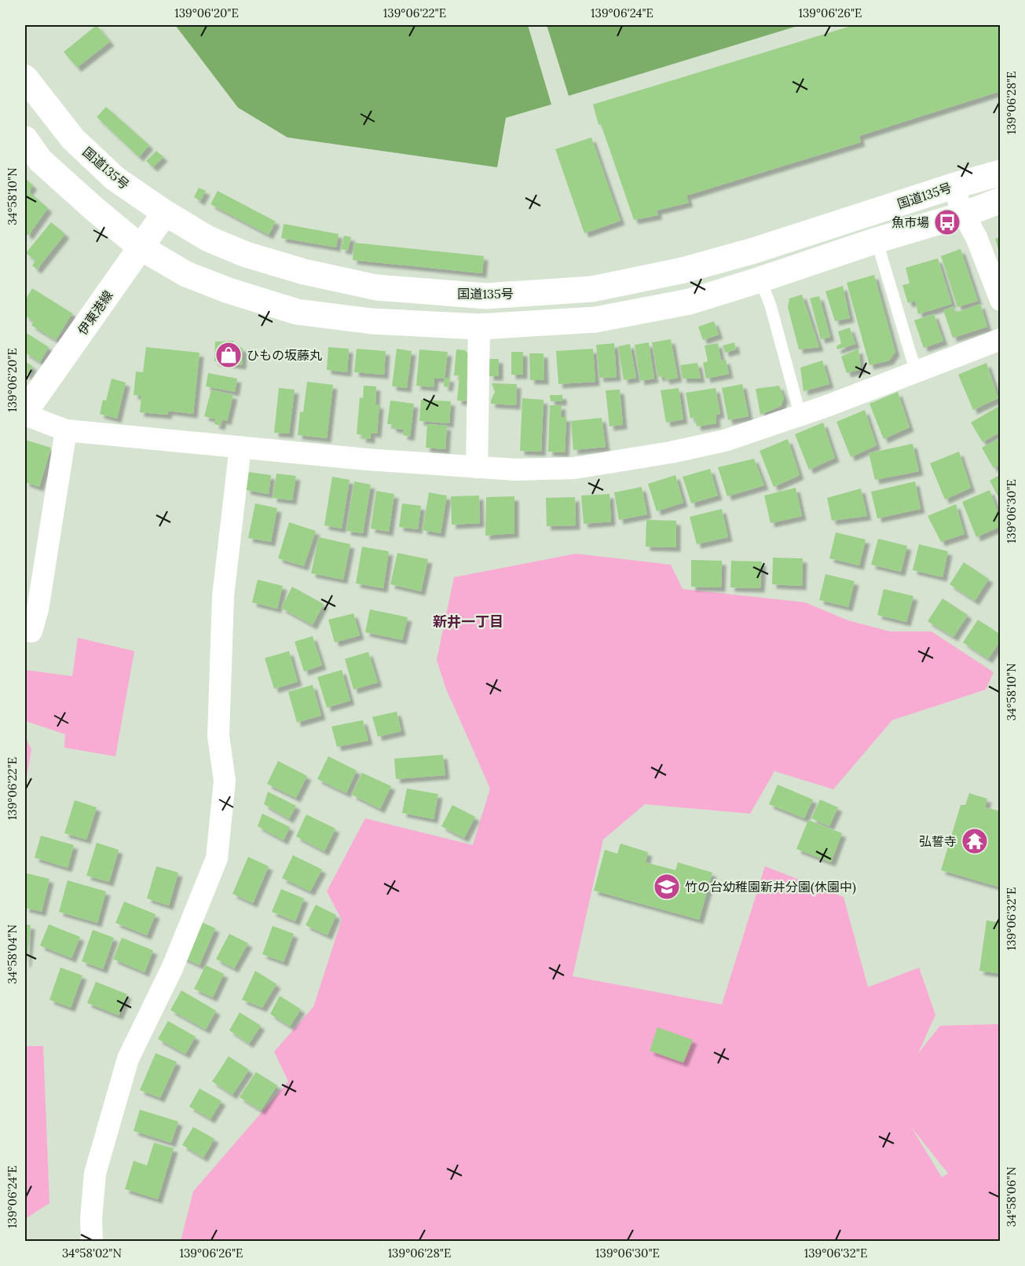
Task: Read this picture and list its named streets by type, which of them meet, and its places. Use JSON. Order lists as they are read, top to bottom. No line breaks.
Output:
{"streets":{"main road":["国道135号","伊東港線"]},"crossings":[["国道135号","伊東港線"]],"districts":["新井一丁目"],"places":{"bus stop":["魚市場"],"shop":["ひもの坂藤丸"],"temple":["弘誓寺"],"school or university":["竹の台幼稚園新井分園(休園中)"]},"coordinates":["139°06'20\"E","139°06'22\"E","139°06'24\"E","139°06'26\"E","139°06'28\"E","34°58'10\"N","139°06'30\"E","139°06'32\"E","34°58'04\"N","34°58'06\"N","34°58'02\"N"]}
